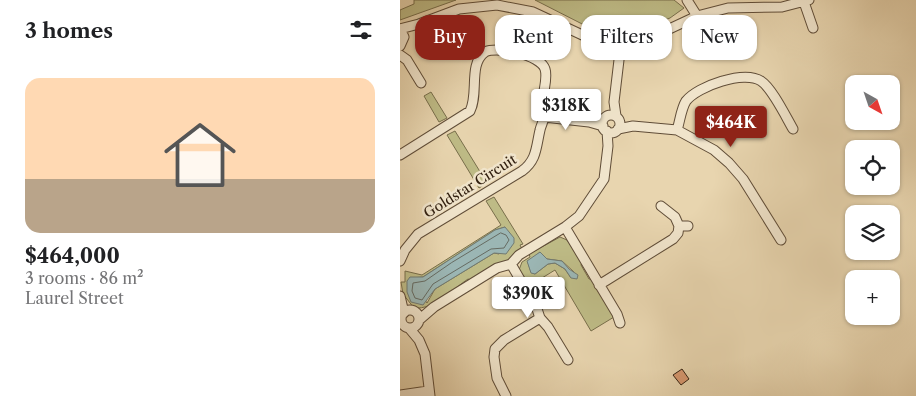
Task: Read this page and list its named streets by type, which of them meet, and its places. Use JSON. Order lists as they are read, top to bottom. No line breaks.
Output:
{"streets":{"street":["Goldstar Circuit"]},"north":"bottom right","page":{"heading":"3 homes","chip":["Buy","Rent","Filters","New"],"list":[{"name":"$464,000","note":"3 rooms · 86 m² · Laurel Street"}],"map_buttons":"+","price":["$318K","$464K","$390K"]}}
